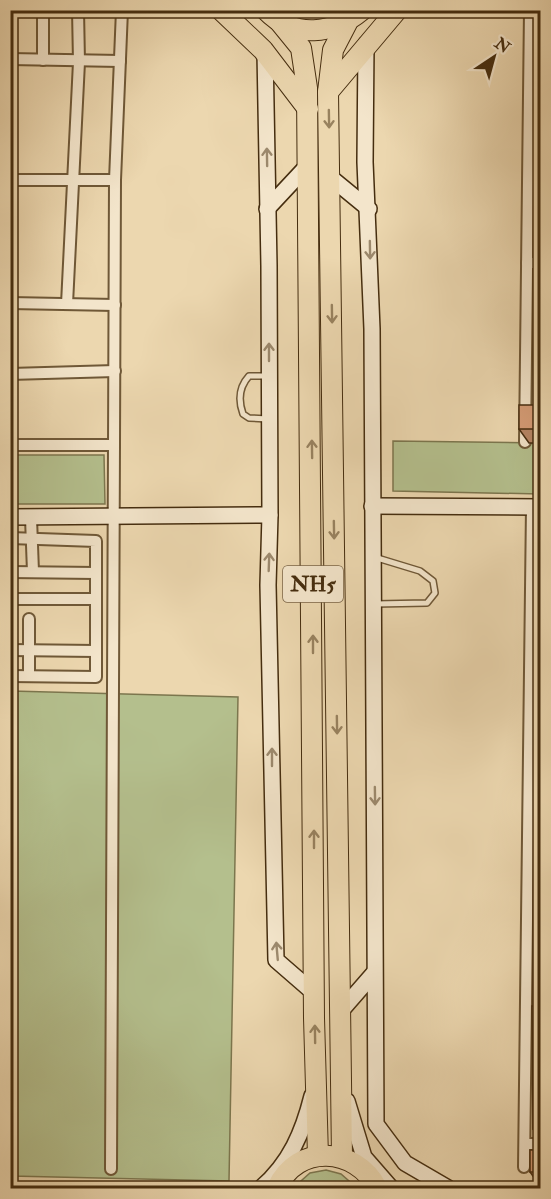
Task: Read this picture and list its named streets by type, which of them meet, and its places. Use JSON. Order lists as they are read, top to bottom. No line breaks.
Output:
{"streets":{"highway":["NH5"]},"north":"top right"}
